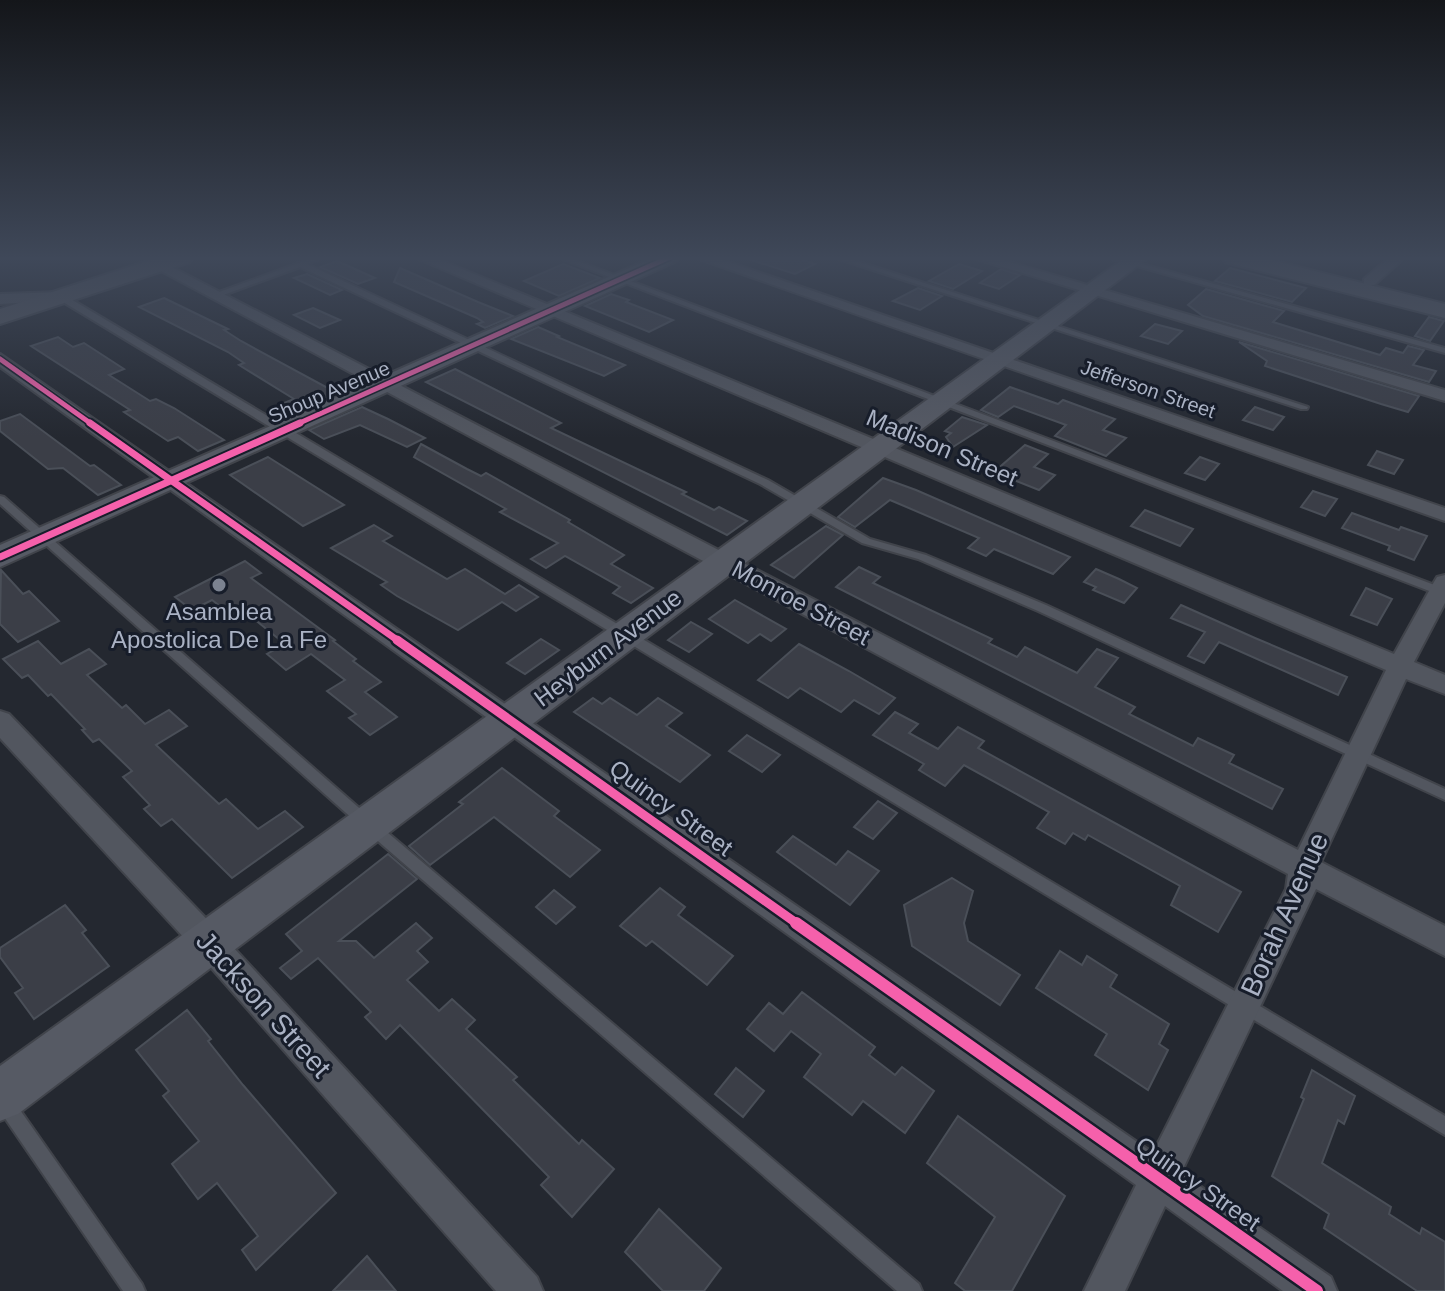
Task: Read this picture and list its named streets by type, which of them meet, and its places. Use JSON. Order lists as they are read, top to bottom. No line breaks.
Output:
{"streets":{"street":["Jefferson Street","Shoup Avenue","Madison Street","Monroe Street","Heyburn Avenue","Quincy Street","Borah Avenue","Jackson Street"]},"crossings":[["Jefferson Street","Heyburn Avenue"],["Shoup Avenue","Monroe Street"],["Shoup Avenue","Quincy Street"],["Madison Street","Heyburn Avenue"],["Madison Street","Borah Avenue"],["Monroe Street","Heyburn Avenue"],["Monroe Street","Borah Avenue"],["Heyburn Avenue","Quincy Street"],["Heyburn Avenue","Jackson Street"],["Quincy Street","Borah Avenue"]],"places":["Asamblea Apostolica De La Fe"]}
